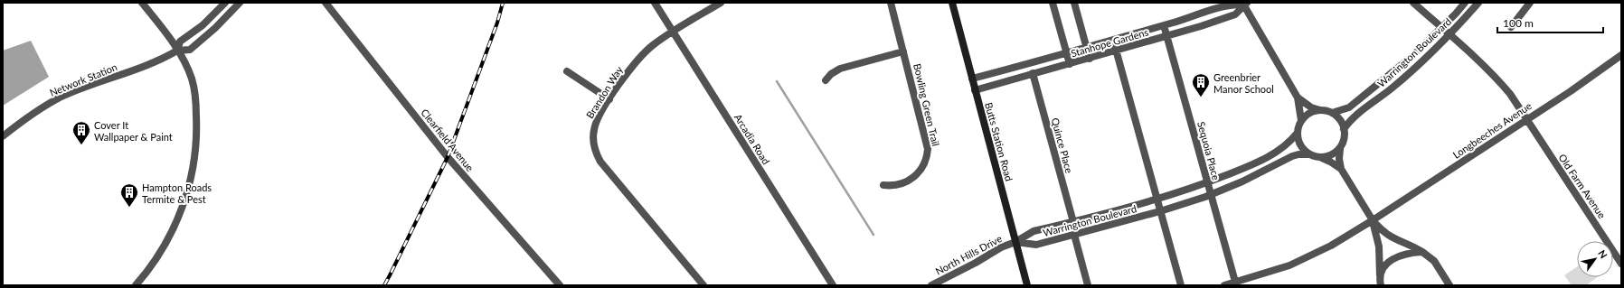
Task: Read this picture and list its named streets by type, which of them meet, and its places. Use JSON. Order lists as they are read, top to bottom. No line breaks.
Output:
{"streets":{"main road":["Butts Station Road"],"street":["Stanhope Gardens","Warrington Boulevard","Network Station","Brandon Way","Bowling Green Trail","Longbeeches Avenue","Arcadia Road","Clearfield Avenue","Quince Place","Sequoia Place","Old Farm Avenue","North Hills Drive"]},"crossings":[["Stanhope Gardens","Butts Station Road"],["Stanhope Gardens","Quince Place"],["Stanhope Gardens","Sequoia Place"],["Warrington Boulevard","Butts Station Road"],["Warrington Boulevard","Quince Place"],["Warrington Boulevard","Sequoia Place"],["Warrington Boulevard","Old Farm Avenue"],["Warrington Boulevard","North Hills Drive"],["Brandon Way","Arcadia Road"],["Longbeeches Avenue","Sequoia Place"],["Longbeeches Avenue","Old Farm Avenue"],["Butts Station Road","North Hills Drive"]],"places":{"building":["Greenbrier Manor School","Cover It Wallpaper & Paint","Hampton Roads Termite & Pest"]},"scale_bar":"100 m","north":"top right"}
